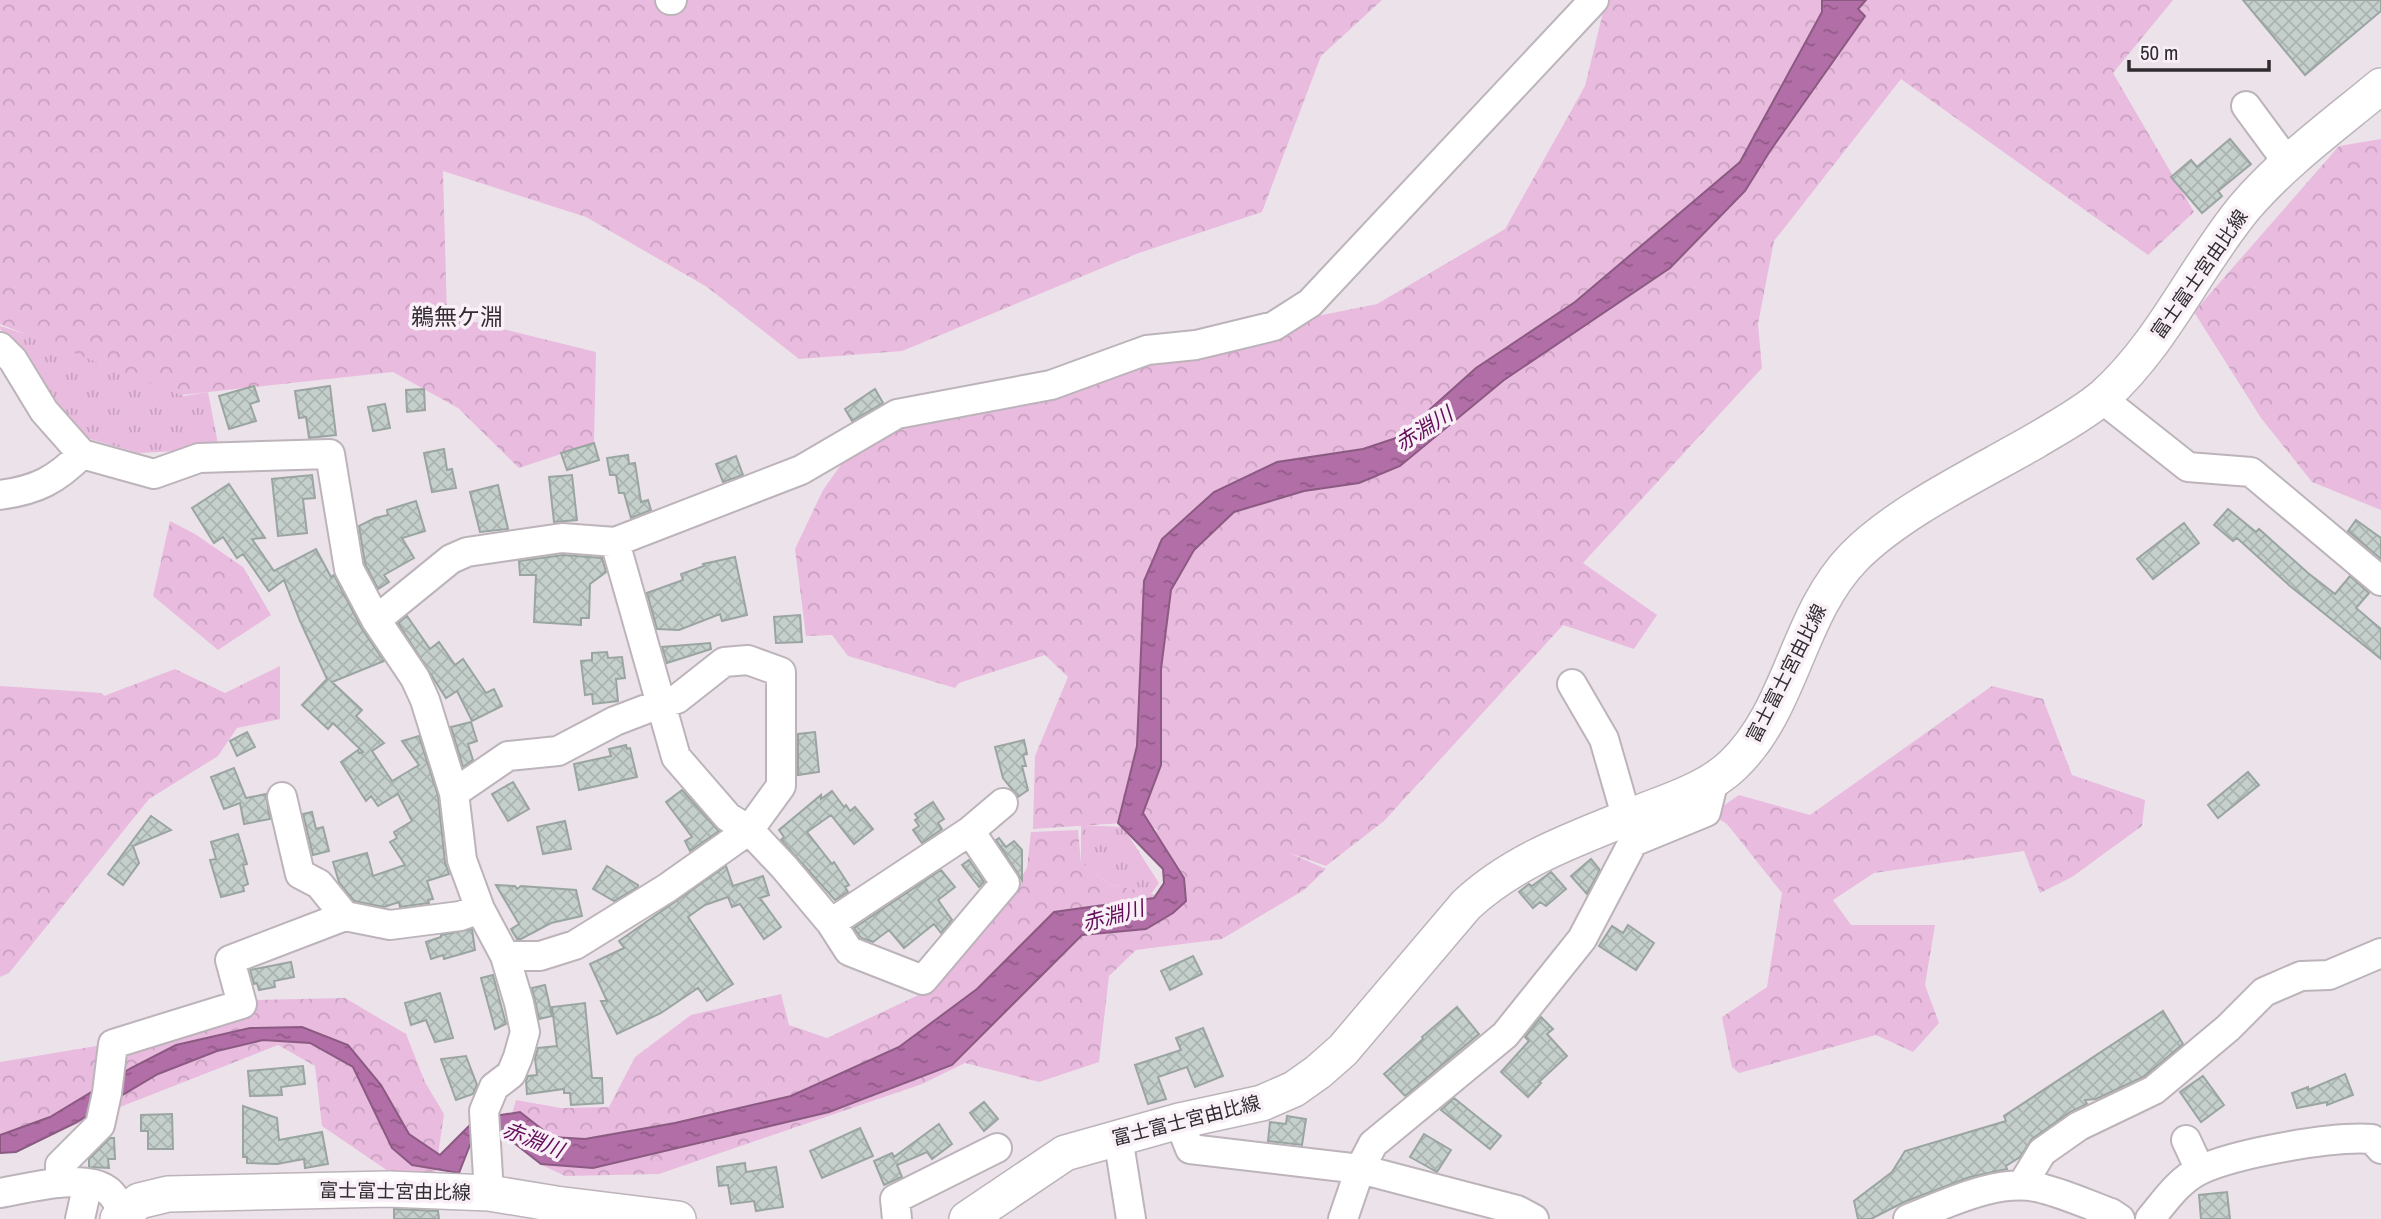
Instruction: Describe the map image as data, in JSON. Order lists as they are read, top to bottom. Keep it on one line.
{"streets":{"main road":["富士富士宮由比線"]},"districts":["鵜無ケ淵"],"water":["赤淵川"],"scale_bar":"50 m"}
